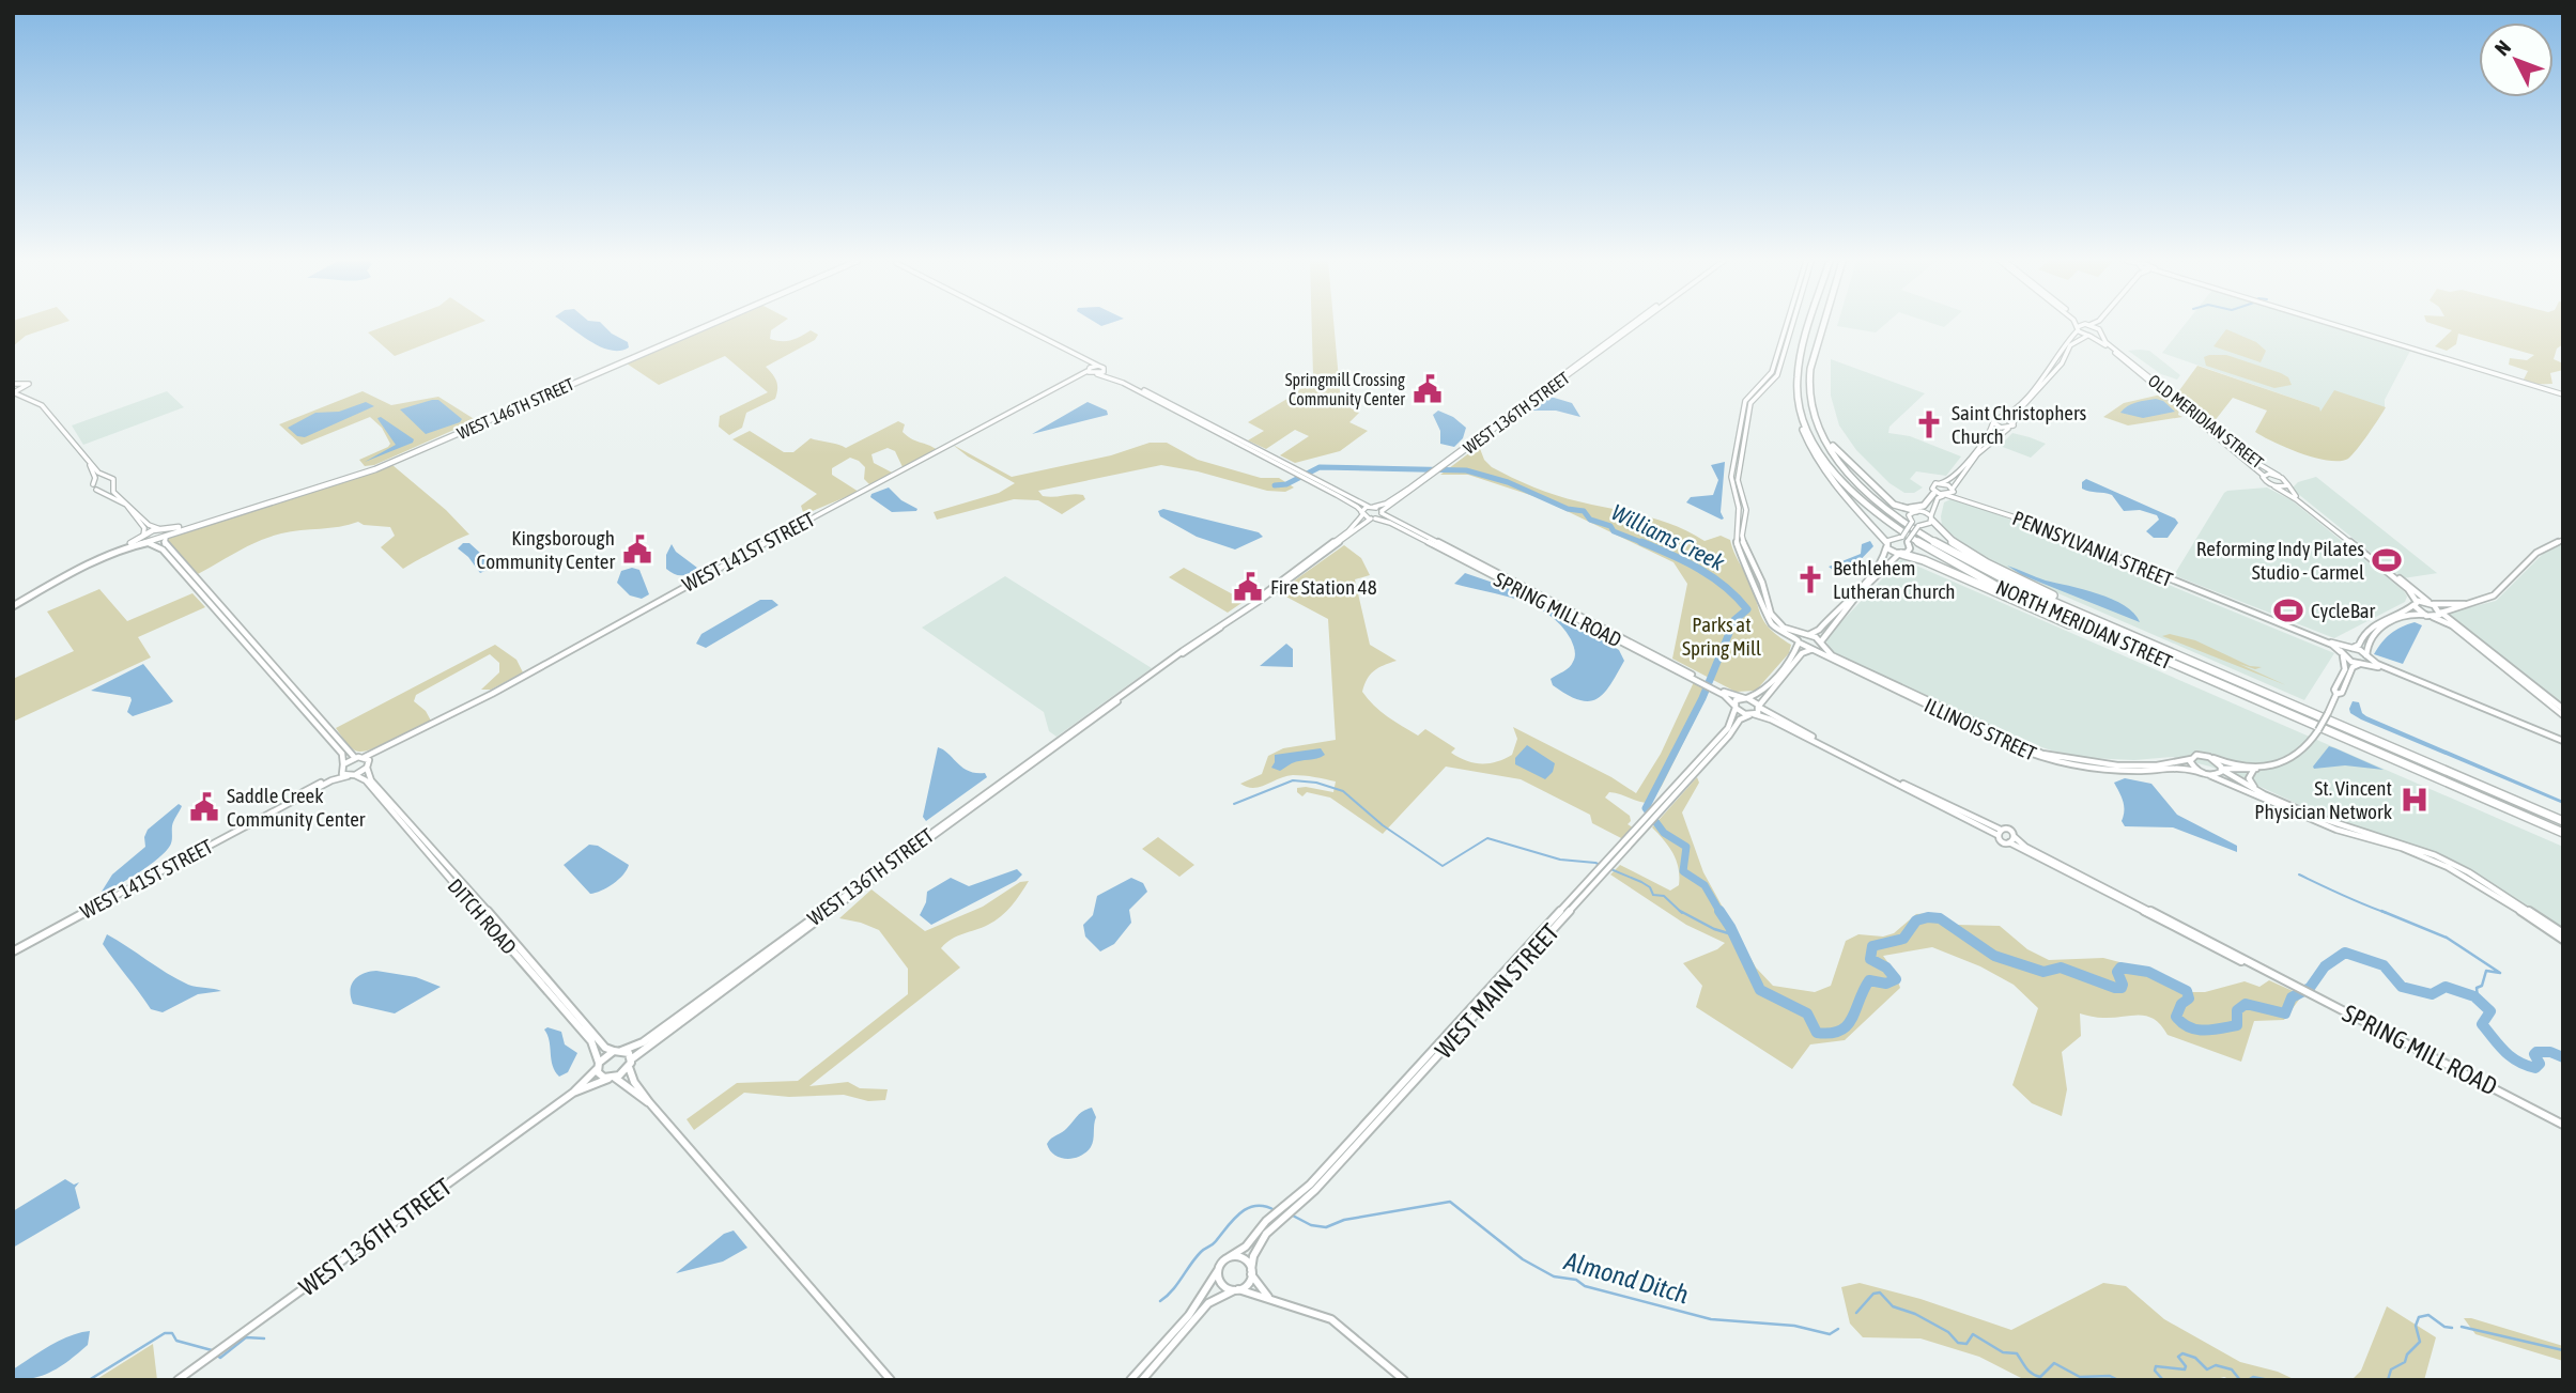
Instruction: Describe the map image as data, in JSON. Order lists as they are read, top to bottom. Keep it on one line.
{"streets":{"highway":["NORTH MERIDIAN STREET"],"main road":["WEST 146TH STREET"],"street":["WEST 136TH STREET","OLD MERIDIAN STREET","PENNSYLVANIA STREET","WEST 141ST STREET","SPRING MILL ROAD","ILLINOIS STREET","DITCH ROAD","WEST MAIN STREET"]},"crossings":[["WEST 136TH STREET","SPRING MILL ROAD"],["WEST 136TH STREET","DITCH ROAD"],["WEST 141ST STREET","DITCH ROAD"],["SPRING MILL ROAD","WEST MAIN STREET"]],"water":["Williams Creek","Almond Ditch"],"parks":["Parks at Spring Mill"],"places":{"public building":["Springmill Crossing Community Center","Kingsborough Community Center","Fire Station 48","Saddle Creek Community Center"],"church":["Saint Christophers Church","Bethlehem Lutheran Church"],"sports":["Reforming Indy Pilates Studio - Carmel","CycleBar"],"hospital":["St. Vincent Physician Network"]},"north":"top left"}
